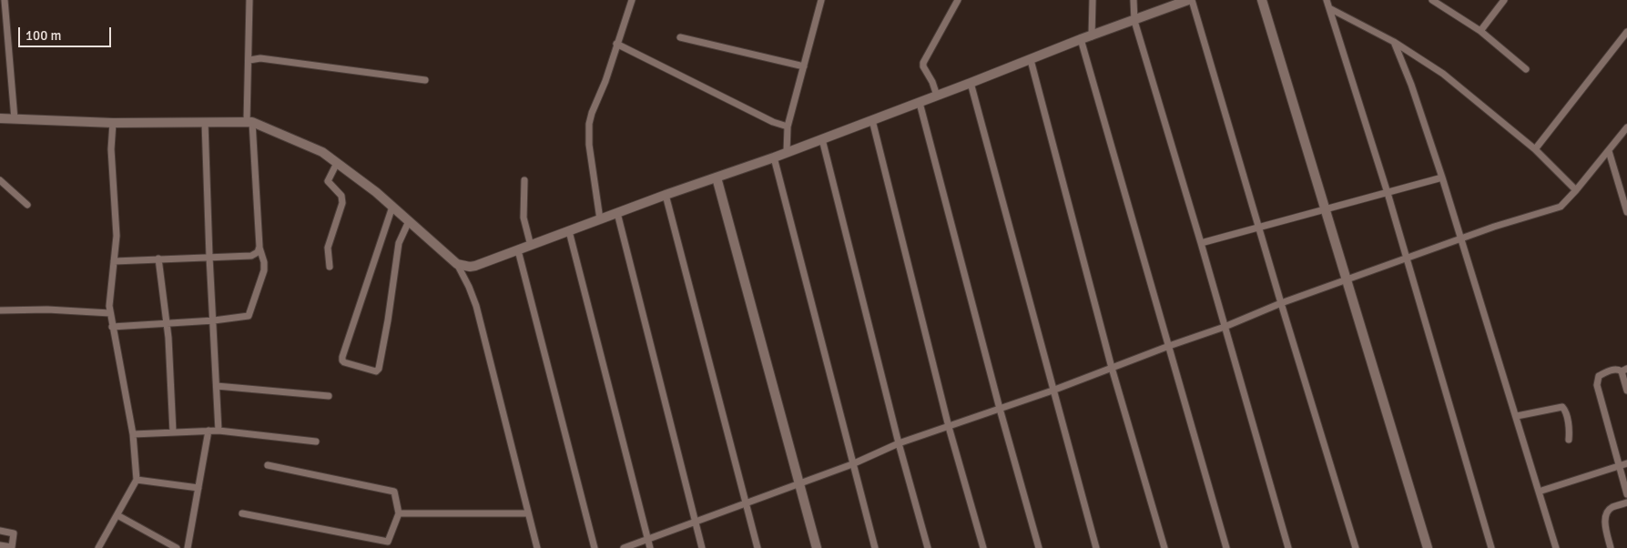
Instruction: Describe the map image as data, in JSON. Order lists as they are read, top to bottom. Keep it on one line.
{"scale_bar":"100 m"}
